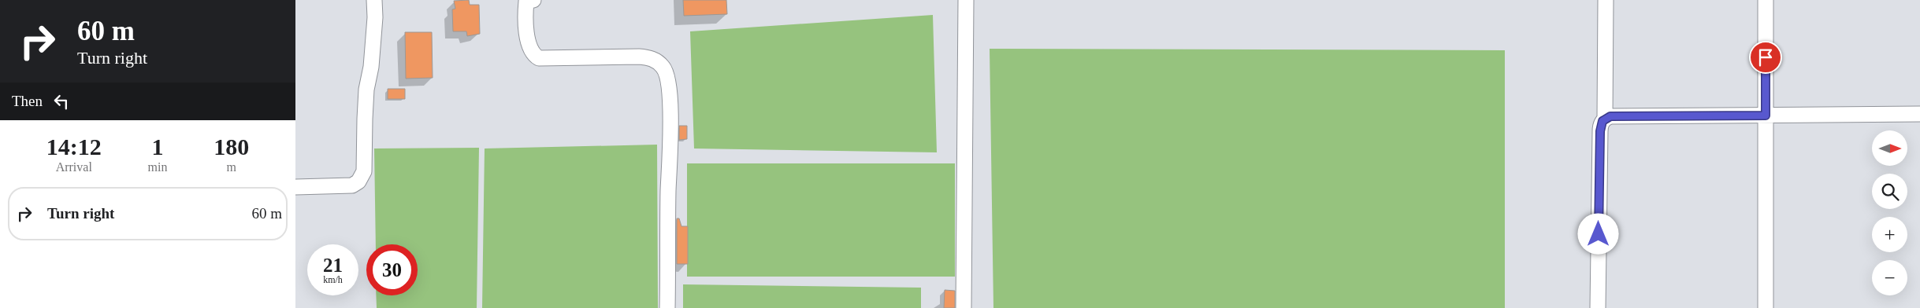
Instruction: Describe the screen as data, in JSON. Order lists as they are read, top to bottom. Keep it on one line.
{"north":"right","page":{"turn":["60 m","Turn right"],"then":"Then","eta":["14:12","Arrival","1","min","180","m"],"map_buttons":["+","−"],"list":[{"name":"Turn right","value":"60 m"}],"speed":"21 km/h","limit":"30"}}
